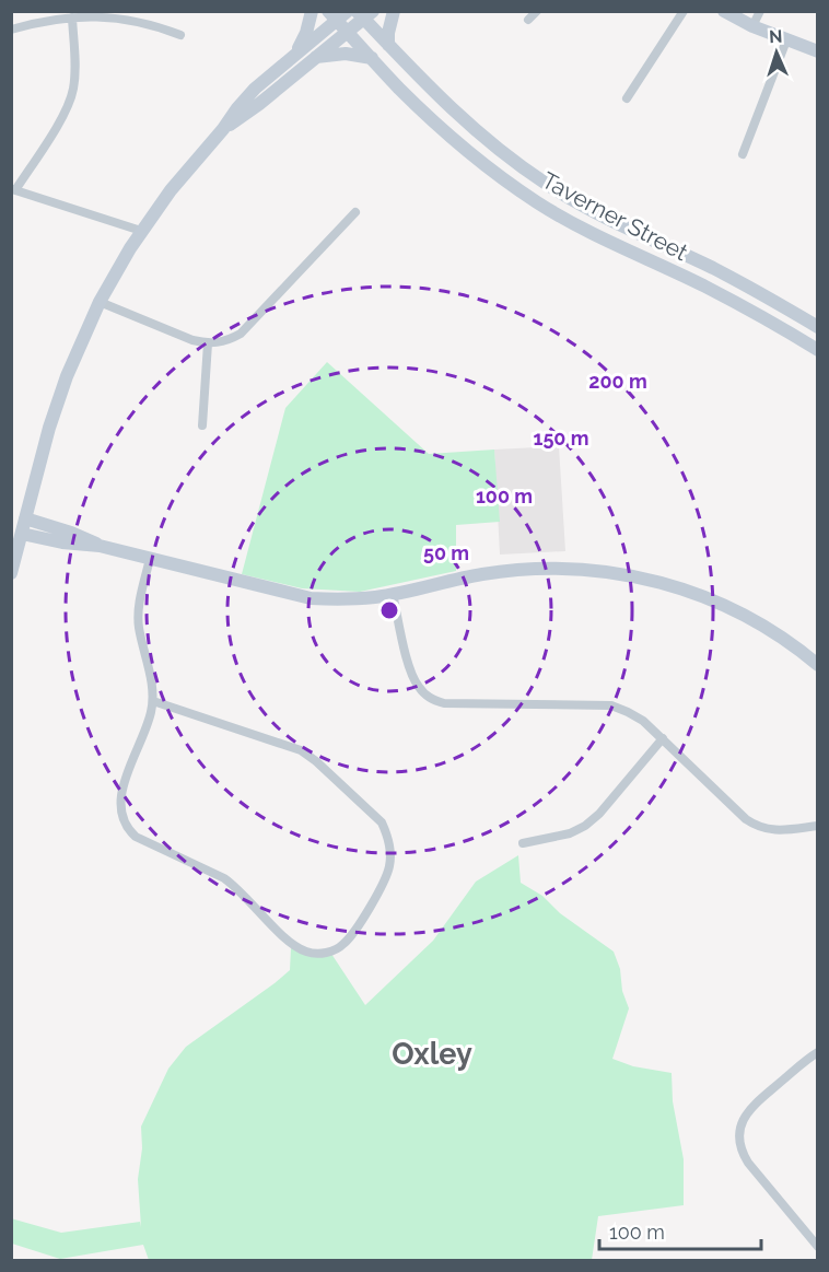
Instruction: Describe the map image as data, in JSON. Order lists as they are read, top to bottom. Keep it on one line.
{"streets":{"street":["Taverner Street"]},"districts":["Oxley"],"scale_bar":"100 m","north":"top","rings":["200 m","150 m","100 m","50 m"]}
